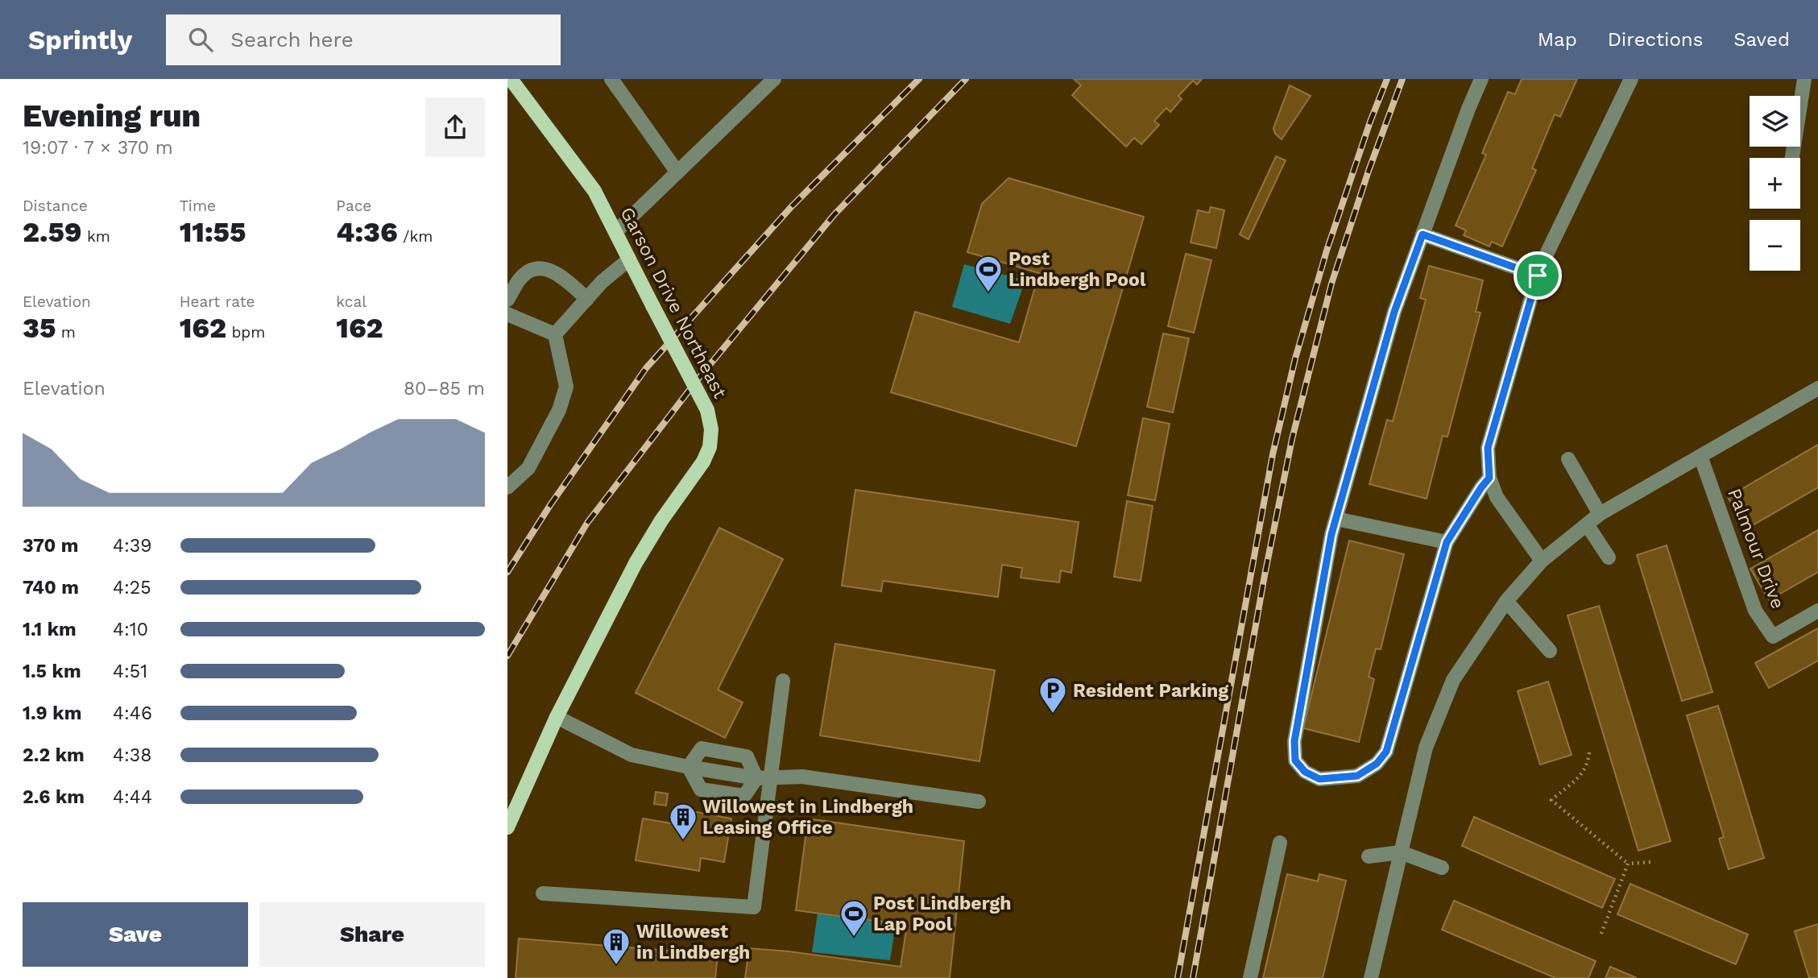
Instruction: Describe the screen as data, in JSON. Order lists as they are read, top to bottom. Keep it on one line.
{"streets":{"main road":["Garson Drive Northeast"],"street":["Palmour Drive"]},"places":{"sports":["Post Lindbergh Pool","Post Lindbergh Lap Pool"],"parking":["Resident Parking"],"building":["Willowest in Lindbergh Leasing Office","Willowest in Lindbergh"]},"page":{"header":"Sprintly","search":"Search here","nav":["Map","Directions","Saved"],"heading":["Evening run","19:07 · 7 × 370 m"],"map_buttons":["+","−"],"stats":[["Distance","2.59 km"],["Time","11:55"],["Pace","4:36 /km"],["Elevation","35 m"],["Heart rate","162 bpm"],["kcal","162"]],"chart":["Elevation","80–85 m"],"list":[{"name":"370 m","note":"4:39"},{"name":"740 m","note":"4:25"},{"name":"1.1 km","note":"4:10"},{"name":"1.5 km","note":"4:51"},{"name":"1.9 km","note":"4:46"},{"name":"2.2 km","note":"4:38"},{"name":"2.6 km","note":"4:44"}],"buttons":["Save","Share"]}}
